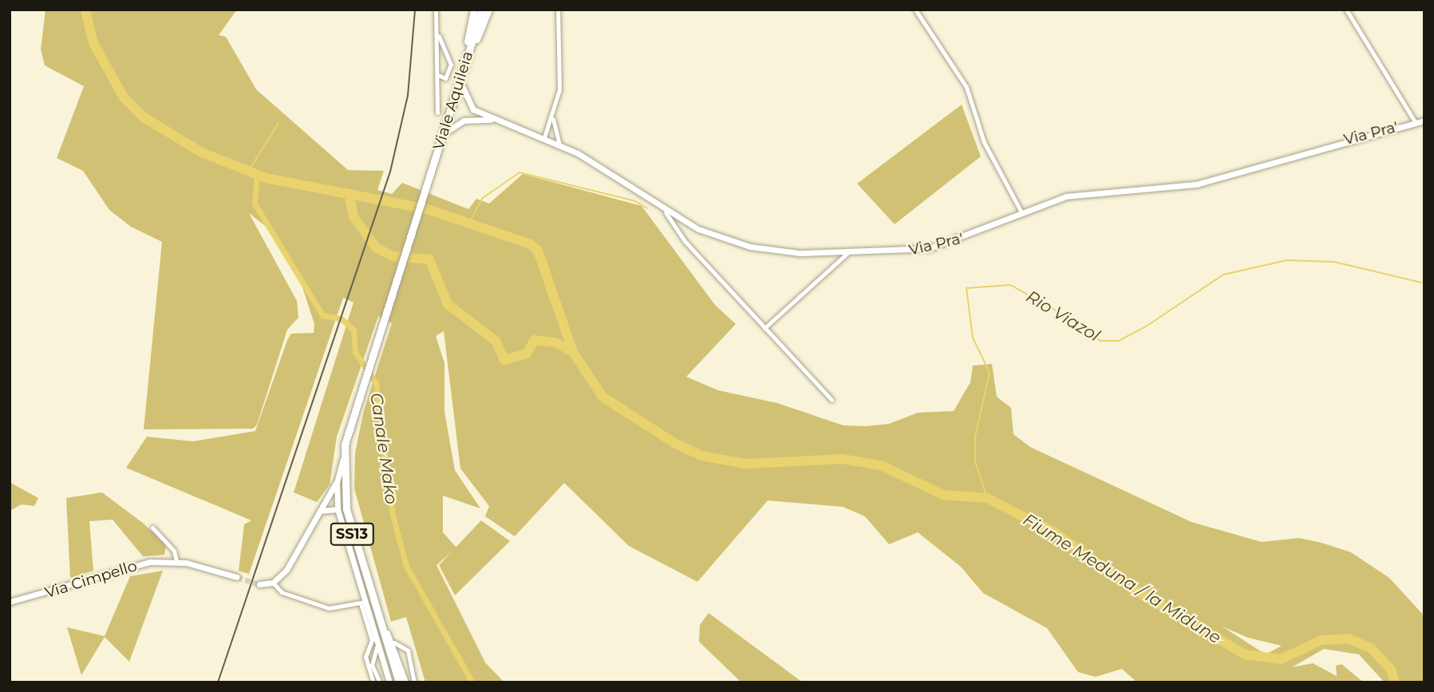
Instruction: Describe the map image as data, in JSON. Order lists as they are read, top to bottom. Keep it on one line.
{"streets":{"main road":["Viale Aquileia","SS13"],"street":["Via Pra'","Via Cimpello"]},"crossings":[["Viale Aquileia","Via Pra'"],["Viale Aquileia","SS13"]],"water":["Rio Viazol","Canale Mako","Fiume Meduna / la Midune"]}
